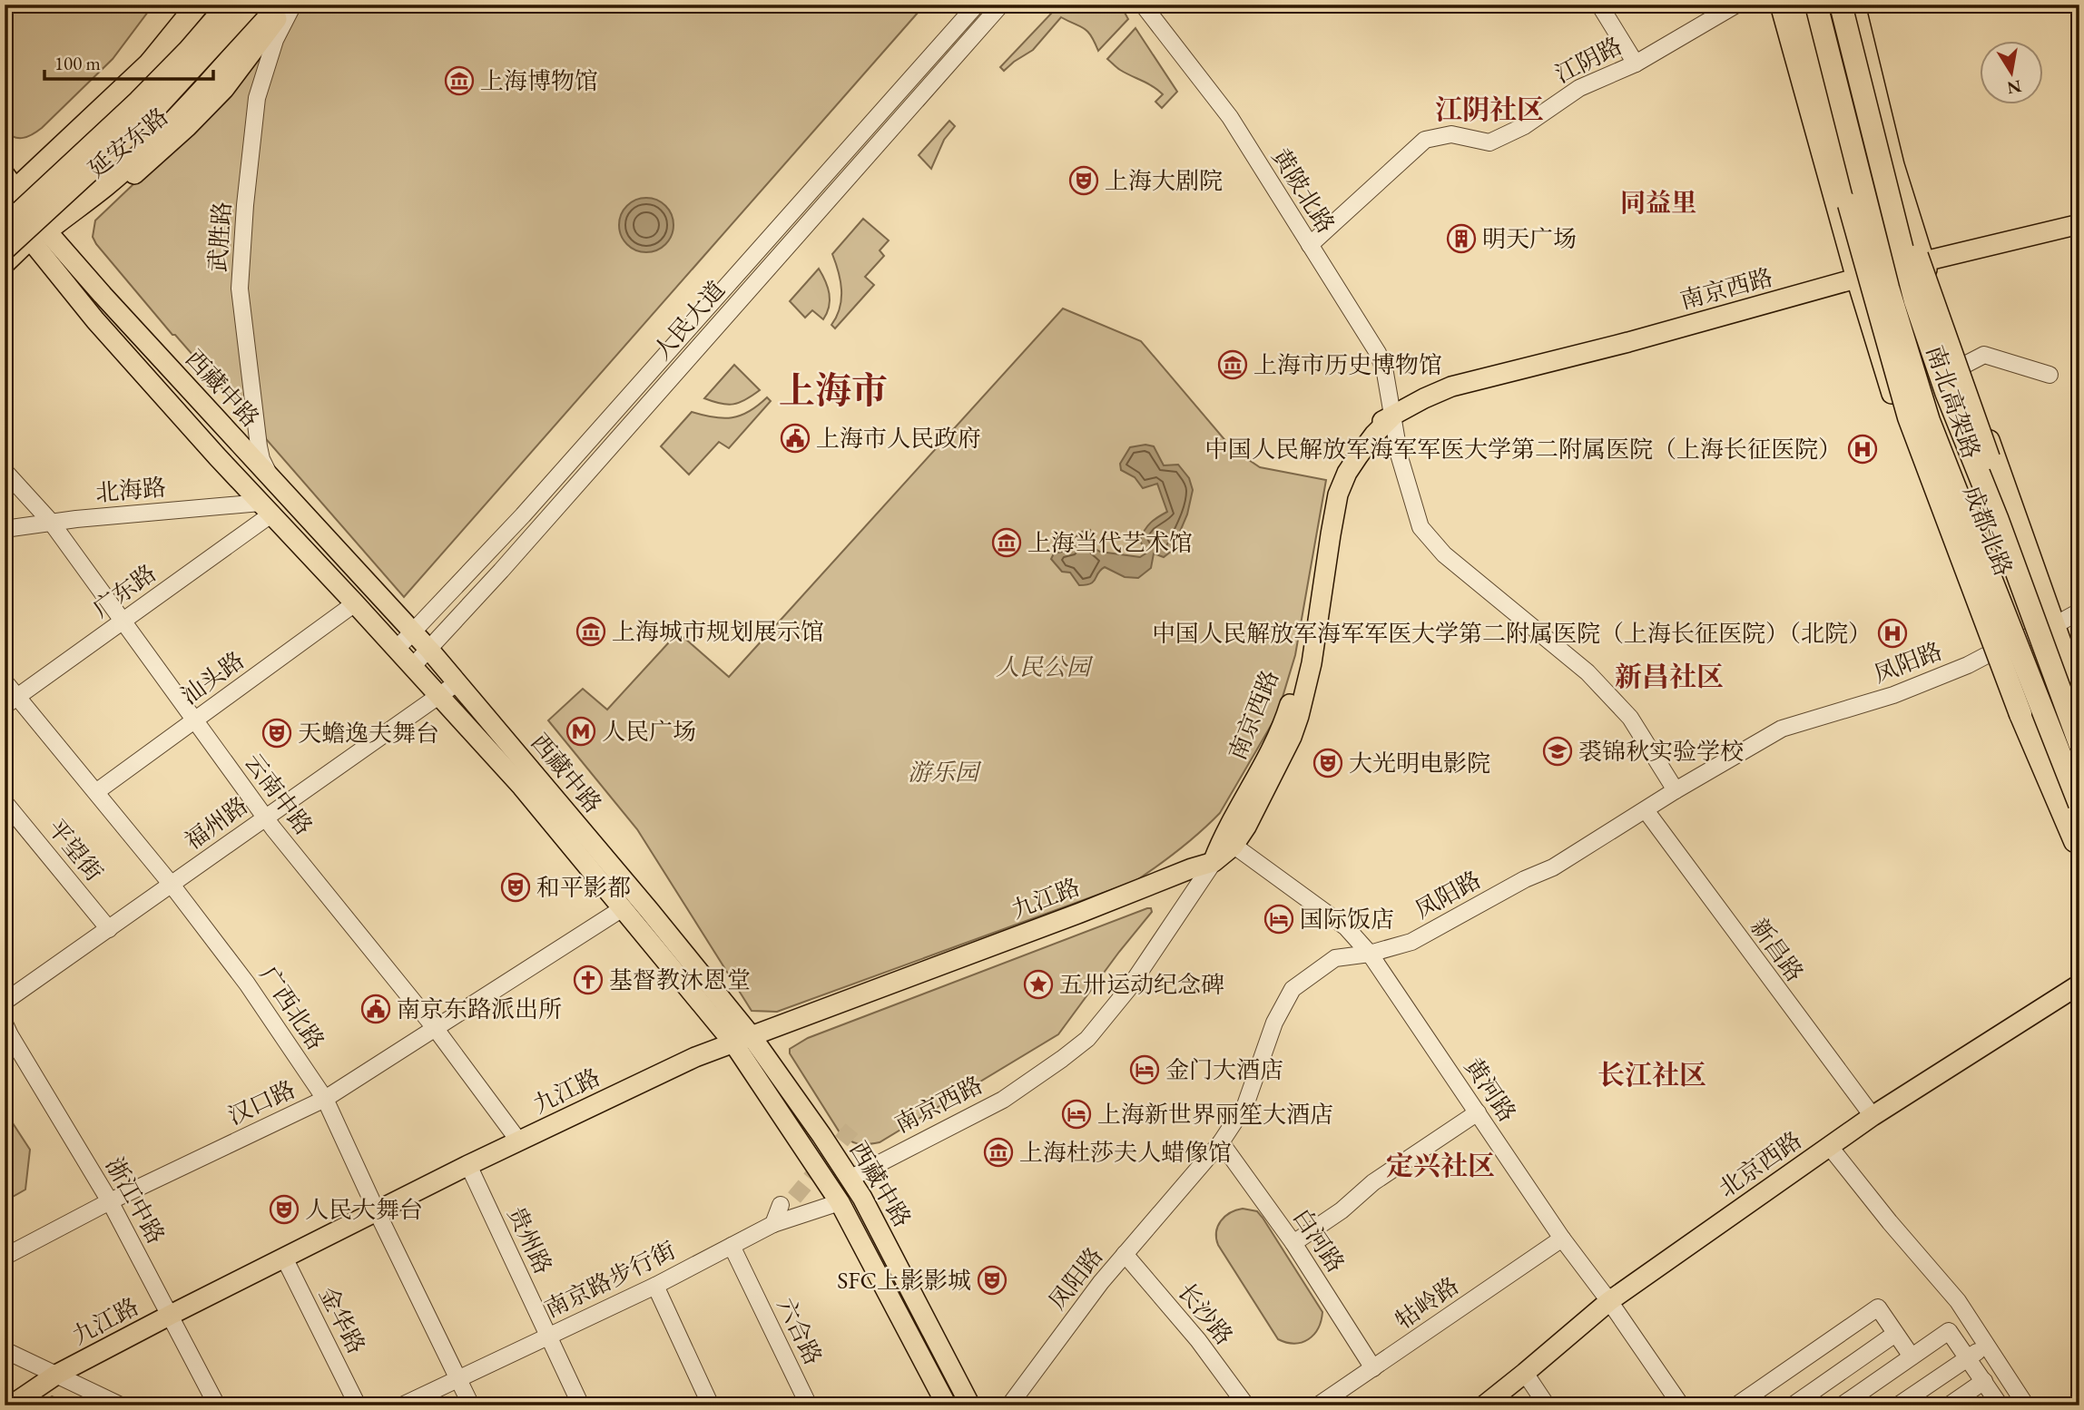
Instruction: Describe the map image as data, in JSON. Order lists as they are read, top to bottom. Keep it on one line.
{"streets":{"highway":["南北高架路"],"main road":["延安东路","南京西路","西藏中路","成都北路","九江路","北京西路"],"street":["江阴路","黄陂北路","武胜路","人民大道","北海路","广东路","凤阳路","汕头路","云南中路","福州路","平望街","新昌路","广西北路","黄河路","汉口路","浙江中路","贵州路","白河路","南京路步行街","牯岭路","长沙路","金华路","六合路"]},"crossings":[["江阴路","黄陂北路"],["延安东路","西藏中路"],["黄陂北路","南京西路"],["黄陂北路","凤阳路"],["武胜路","西藏中路"],["南京西路","西藏中路"],["南京西路","南北高架路"],["南京西路","成都北路"],["南京西路","九江路"],["南京西路","黄河路"],["人民大道","西藏中路"],["西藏中路","北海路"],["西藏中路","广东路"],["西藏中路","汕头路"],["西藏中路","福州路"],["西藏中路","九江路"],["西藏中路","汉口路"],["西藏中路","南京路步行街"],["南北高架路","成都北路"],["北海路","广东路"],["北海路","云南中路"],["成都北路","凤阳路"],["广东路","云南中路"],["广东路","广西北路"],["凤阳路","新昌路"],["凤阳路","黄河路"],["凤阳路","白河路"],["凤阳路","长沙路"],["汕头路","云南中路"],["汕头路","广西北路"],["云南中路","福州路"],["云南中路","九江路"],["云南中路","汉口路"],["福州路","平望街"],["福州路","广西北路"],["九江路","广西北路"],["九江路","黄河路"],["九江路","浙江中路"],["九江路","贵州路"],["九江路","金华路"],["新昌路","北京西路"],["广西北路","汉口路"],["广西北路","南京路步行街"],["黄河路","北京西路"],["黄河路","牯岭路"],["汉口路","浙江中路"],["贵州路","南京路步行街"],["白河路","牯岭路"],["南京路步行街","六合路"]],"districts":["江阴社区","同益里","上海市","新昌社区","长江社区","定兴社区"],"parks":["人民公园","游乐园"],"places":{"museum":["上海博物馆","上海市历史博物馆","上海当代艺术馆","上海城市规划展示馆","上海杜莎夫人蜡像馆"],"theatre":["上海大剧院","天蟾逸夫舞台","大光明电影院","和平影都","人民大舞台","SFC上影影城"],"building":["明天广场"],"public building":["上海市人民政府","南京东路派出所"],"hospital":["中国人民解放军海军军医大学第二附属医院（上海长征医院）","中国人民解放军海军军医大学第二附属医院（上海长征医院）（北院）"],"metro station":["人民广场"],"school or university":["裘锦秋实验学校"],"hotel":["国际饭店","金门大酒店","上海新世界丽笙大酒店"],"church":["基督教沐恩堂"],"place":["五卅运动纪念碑"]},"scale_bar":"100 m","north":"bottom"}
